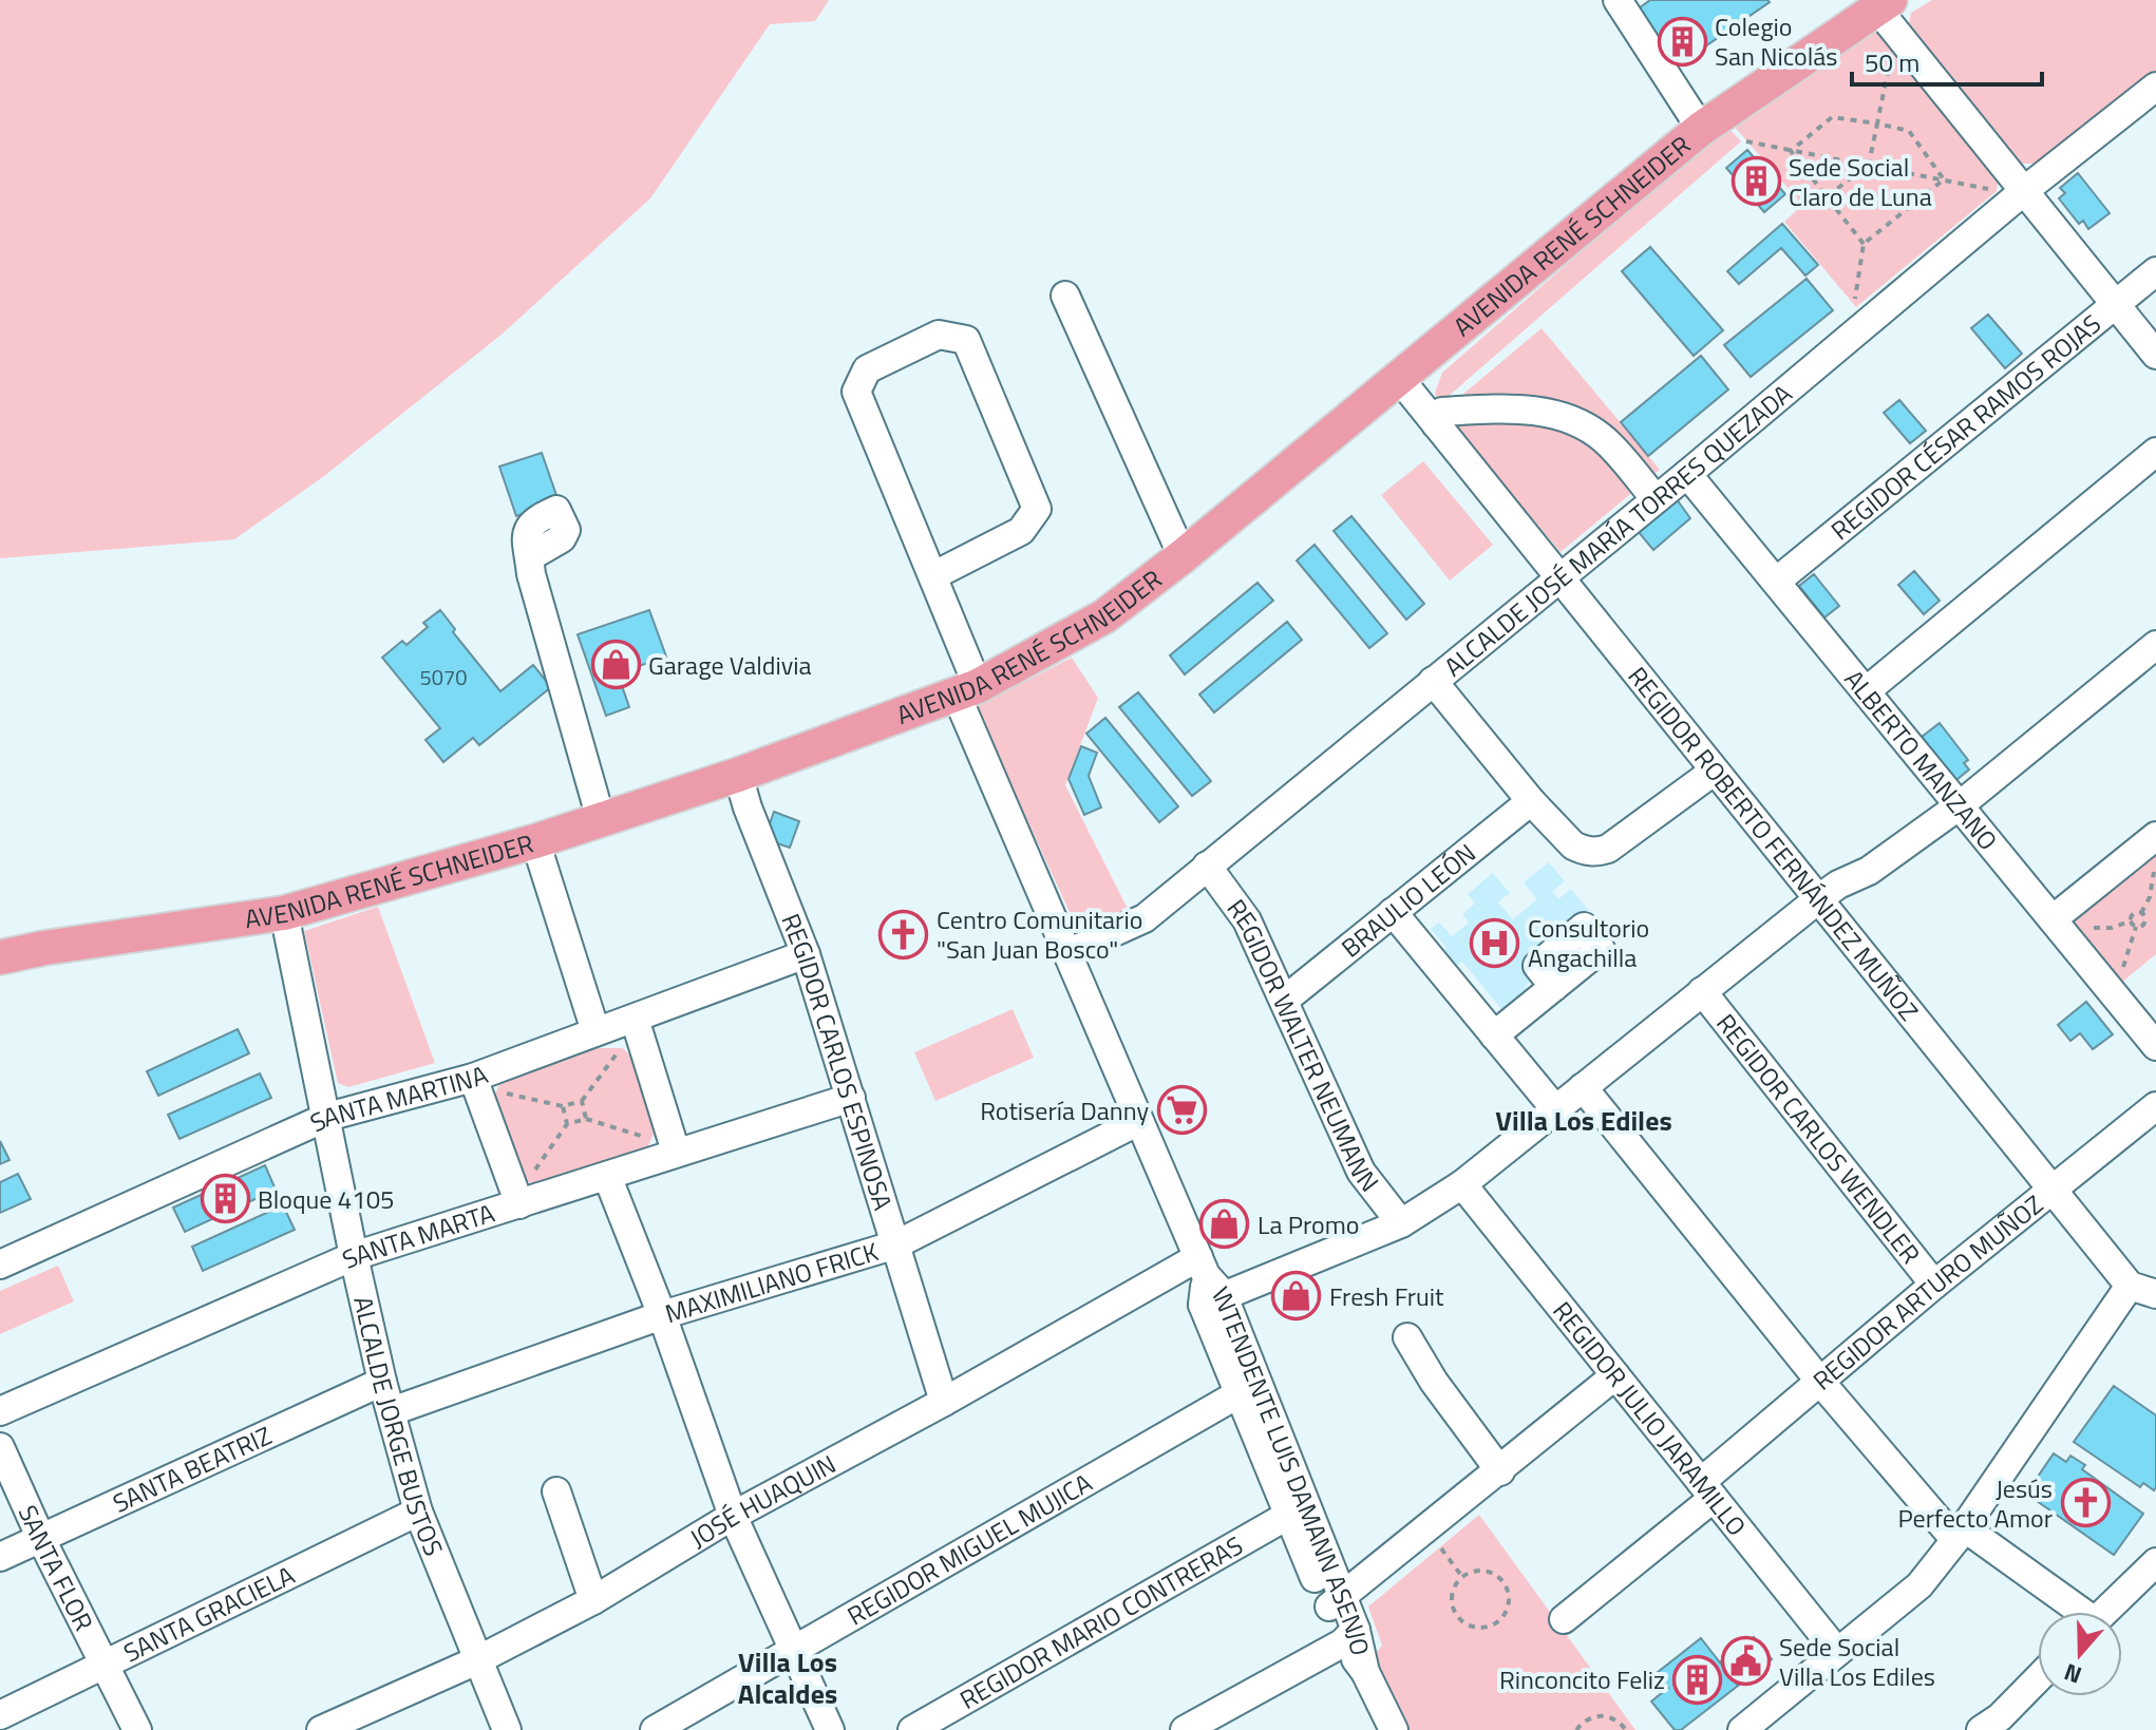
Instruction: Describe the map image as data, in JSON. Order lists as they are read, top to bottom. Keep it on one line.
{"streets":{"main road":["AVENIDA RENÉ SCHNEIDER"],"street":["REGIDOR CÉSAR RAMOS ROJAS","ALCALDE JOSÉ MARÍA TORRES QUEZADA","ALBERTO MANZANO","REGIDOR ROBERTO FERNÁNDEZ MUÑOZ","BRAULIO LEÓN","REGIDOR WALTER NEUMANN","REGIDOR CARLOS ESPINOSA","SANTA MARTINA","REGIDOR CARLOS WENDLER","SANTA MARTA","MAXIMILIANO FRICK","REGIDOR ARTURO MUÑOZ","REGIDOR JULIO JARAMILLO","ALCALDE JORGE BUSTOS","SANTA BEATRIZ","INTENDENTE LUIS DAMANN ASENJO","JOSÉ HUAQUIN","REGIDOR MIGUEL MUJICA","SANTA FLOR","SANTA GRACIELA","REGIDOR MARIO CONTRERAS"]},"crossings":[["AVENIDA RENÉ SCHNEIDER","REGIDOR ROBERTO FERNÁNDEZ MUÑOZ"],["AVENIDA RENÉ SCHNEIDER","REGIDOR CARLOS ESPINOSA"],["AVENIDA RENÉ SCHNEIDER","ALCALDE JORGE BUSTOS"],["AVENIDA RENÉ SCHNEIDER","INTENDENTE LUIS DAMANN ASENJO"],["REGIDOR CÉSAR RAMOS ROJAS","ALBERTO MANZANO"],["ALCALDE JOSÉ MARÍA TORRES QUEZADA","ALBERTO MANZANO"],["ALCALDE JOSÉ MARÍA TORRES QUEZADA","REGIDOR ROBERTO FERNÁNDEZ MUÑOZ"],["ALCALDE JOSÉ MARÍA TORRES QUEZADA","REGIDOR WALTER NEUMANN"],["ALCALDE JOSÉ MARÍA TORRES QUEZADA","INTENDENTE LUIS DAMANN ASENJO"],["ALBERTO MANZANO","JOSÉ HUAQUIN"],["REGIDOR ROBERTO FERNÁNDEZ MUÑOZ","REGIDOR ARTURO MUÑOZ"],["REGIDOR ROBERTO FERNÁNDEZ MUÑOZ","JOSÉ HUAQUIN"],["BRAULIO LEÓN","REGIDOR WALTER NEUMANN"],["REGIDOR WALTER NEUMANN","JOSÉ HUAQUIN"],["REGIDOR CARLOS ESPINOSA","SANTA MARTINA"],["REGIDOR CARLOS ESPINOSA","SANTA MARTA"],["REGIDOR CARLOS ESPINOSA","MAXIMILIANO FRICK"],["REGIDOR CARLOS ESPINOSA","JOSÉ HUAQUIN"],["SANTA MARTINA","ALCALDE JORGE BUSTOS"],["REGIDOR CARLOS WENDLER","REGIDOR ARTURO MUÑOZ"],["REGIDOR CARLOS WENDLER","JOSÉ HUAQUIN"],["SANTA MARTA","ALCALDE JORGE BUSTOS"],["MAXIMILIANO FRICK","ALCALDE JORGE BUSTOS"],["MAXIMILIANO FRICK","INTENDENTE LUIS DAMANN ASENJO"],["REGIDOR ARTURO MUÑOZ","REGIDOR JULIO JARAMILLO"],["REGIDOR JULIO JARAMILLO","JOSÉ HUAQUIN"],["ALCALDE JORGE BUSTOS","SANTA BEATRIZ"],["ALCALDE JORGE BUSTOS","JOSÉ HUAQUIN"],["ALCALDE JORGE BUSTOS","SANTA GRACIELA"],["SANTA BEATRIZ","SANTA FLOR"],["INTENDENTE LUIS DAMANN ASENJO","JOSÉ HUAQUIN"],["INTENDENTE LUIS DAMANN ASENJO","REGIDOR MIGUEL MUJICA"],["INTENDENTE LUIS DAMANN ASENJO","REGIDOR MARIO CONTRERAS"],["SANTA FLOR","SANTA GRACIELA"]],"districts":["Villa Los Ediles","Villa Los Alcaldes"],"places":{"building":["Colegio San Nicolás","Sede Social Claro de Luna","Bloque 4105","Rinconcito Feliz"],"shop":["Garage Valdivia","La Promo","Fresh Fruit"],"church":["Centro Comunitario \"San Juan Bosco\"","Jesús Perfecto Amor"],"hospital":["Consultorio Angachilla"],"supermarket":["Rotisería Danny"],"public building":["Sede Social Villa Los Ediles"]},"house_numbers":["5070"],"scale_bar":"50 m","north":"bottom"}
